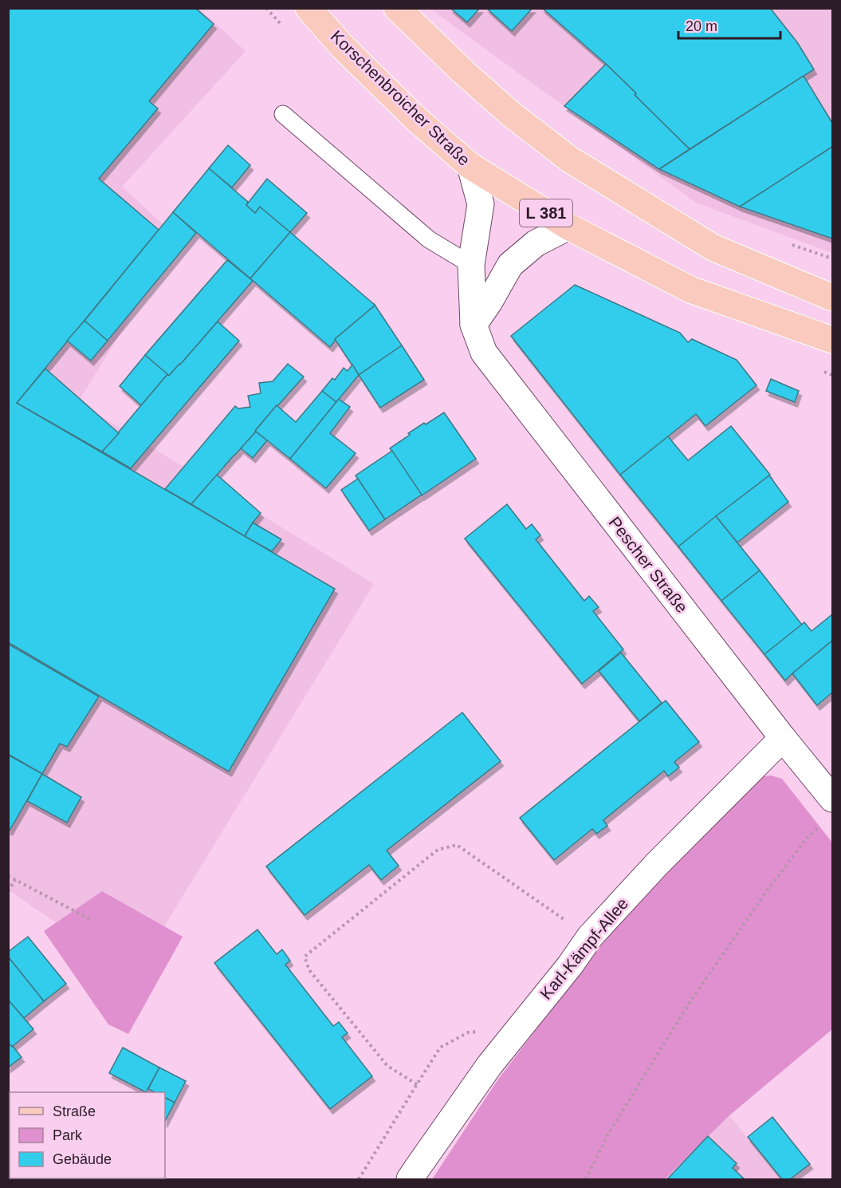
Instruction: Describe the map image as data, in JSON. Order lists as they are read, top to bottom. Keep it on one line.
{"streets":{"main road":["Korschenbroicher Straße","L 381"],"street":["Pescher Straße","Karl-Kämpf-Allee"]},"crossings":[["Korschenbroicher Straße","Pescher Straße"],["Pescher Straße","Karl-Kämpf-Allee"]],"legend":["Straße","Park","Gebäude"],"scale_bar":"20 m"}
